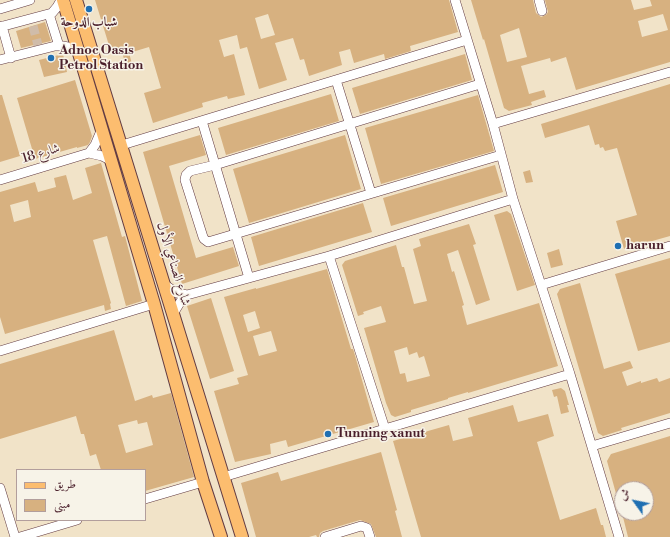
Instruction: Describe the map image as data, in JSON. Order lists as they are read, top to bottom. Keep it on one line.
{"streets":{"main road":["شارع الصناعي الأول"],"street":["شارع 18"]},"places":["شباب الدوحة","Adnoc Oasis Petrol Station","harun","Tunning xanut"],"legend":["طريق","مبنى"],"north":"top left"}
